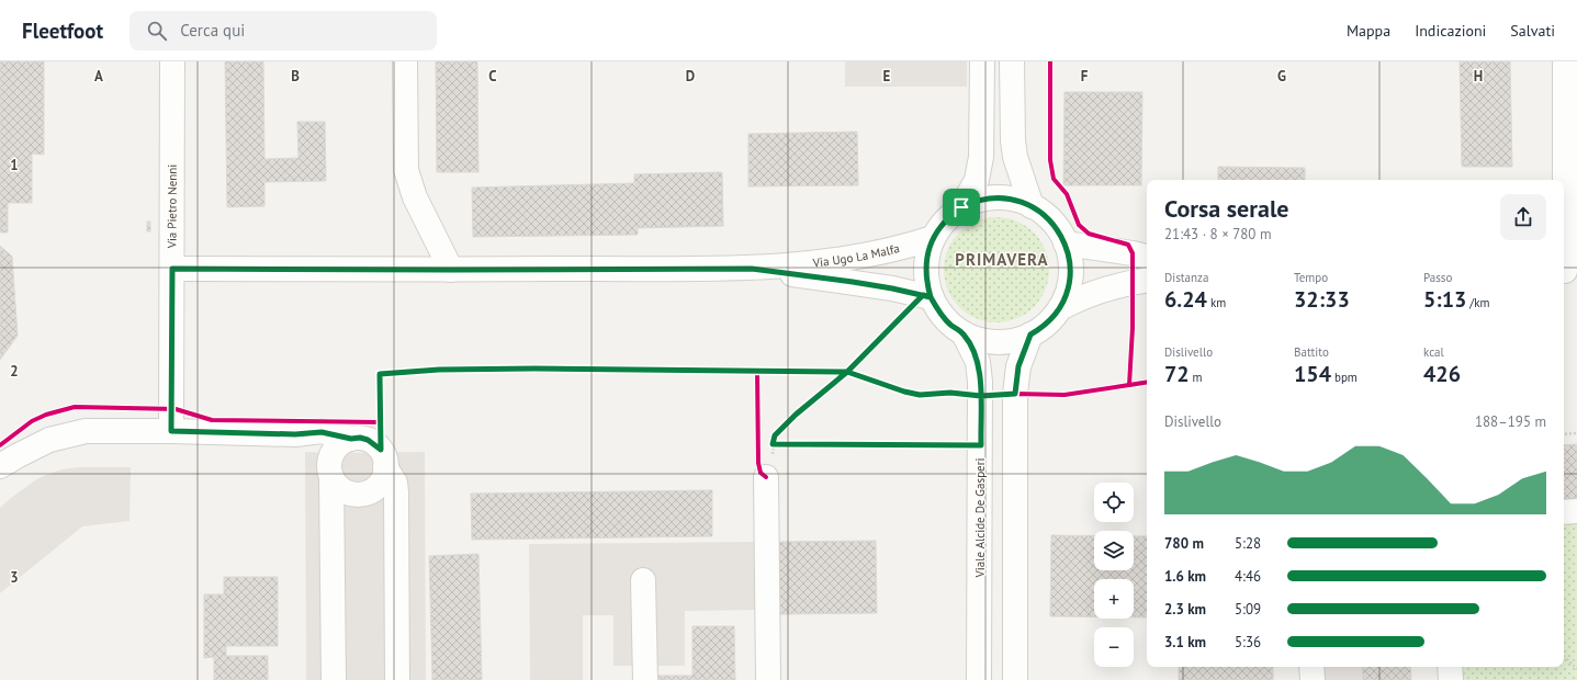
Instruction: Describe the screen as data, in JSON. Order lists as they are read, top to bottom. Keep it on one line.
{"streets":{"street":["Via Pietro Nenni","Via Ugo La Malfa","Viale Alcide De Gasperi"]},"crossings":[["Via Pietro Nenni","Via Ugo La Malfa"],["Via Ugo La Malfa","Viale Alcide De Gasperi"]],"districts":["PRIMAVERA"],"page":{"header":"Fleetfoot","search":"Cerca qui","nav":["Mappa","Indicazioni","Salvati"],"heading":["Corsa serale","21:43 · 8 × 780 m"],"stats":[["Distanza","6.24 km"],["Tempo","32:33"],["Passo","5:13 /km"],["Dislivello","72 m"],["Battito","154 bpm"],["kcal","426"]],"chart":["Dislivello","188–195 m"],"map_buttons":["+","−"],"list":[{"name":"780 m","note":"5:28"},{"name":"1.6 km","note":"4:46"},{"name":"2.3 km","note":"5:09"},{"name":"3.1 km","note":"5:36"}]},"grid":{"columns":["A","B","C","D","E","F","G","H"],"rows":["1","2","3"]}}
